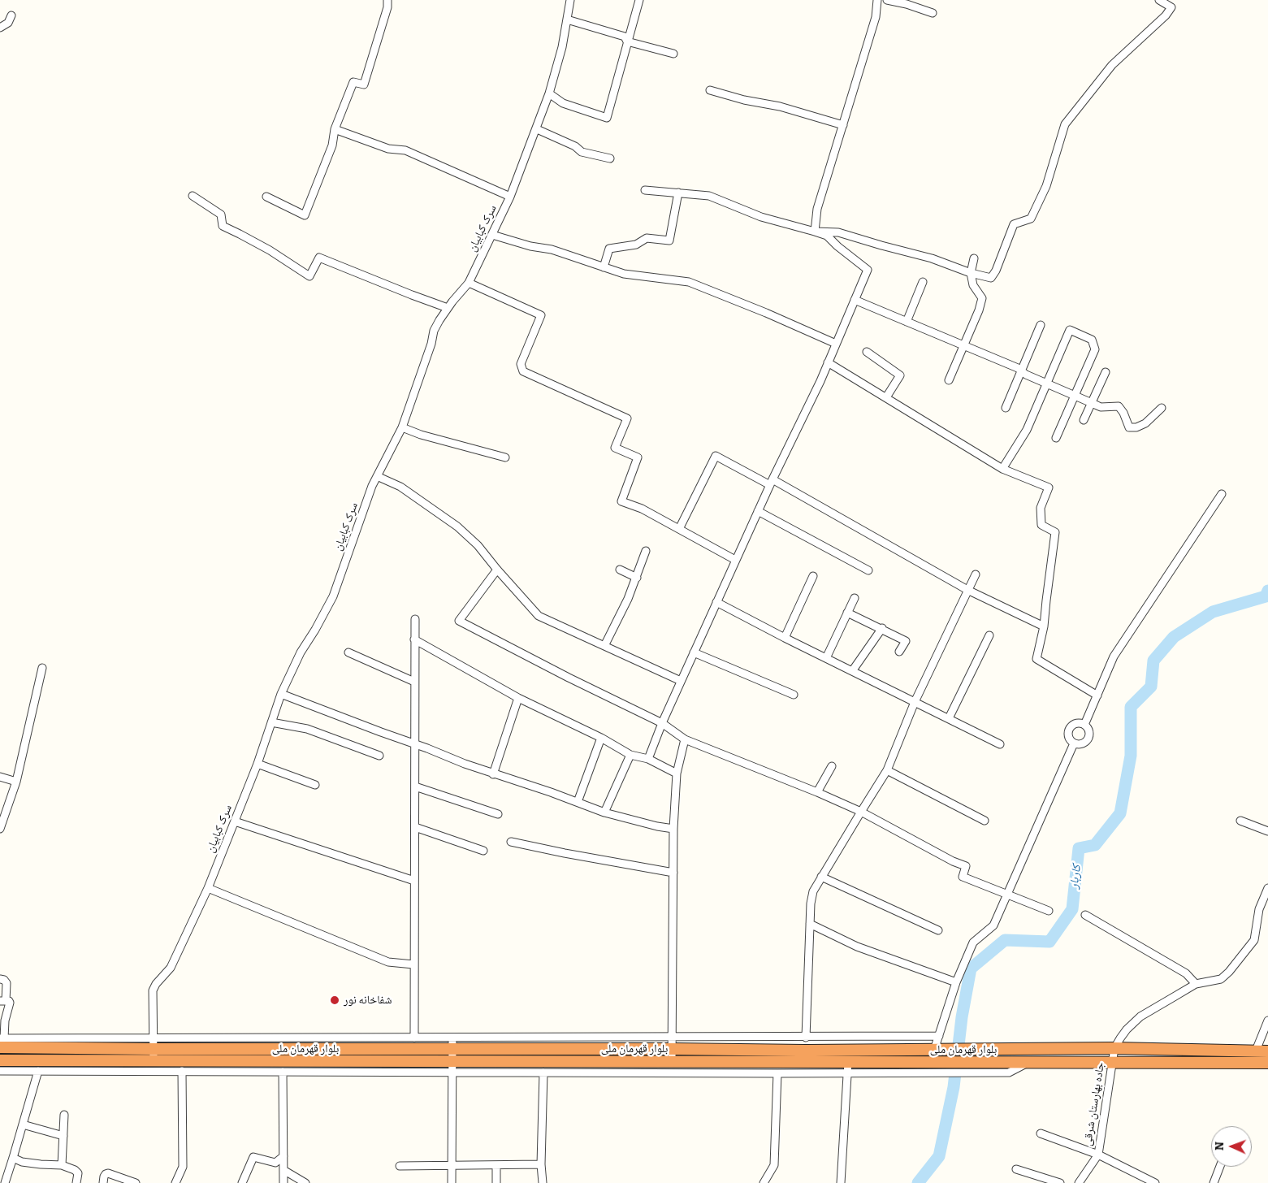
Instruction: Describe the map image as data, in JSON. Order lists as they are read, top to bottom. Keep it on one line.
{"streets":{"highway":["بلوار قهرمان ملی"],"street":["سرک کبابیان","جاده بهارستان شرقی"]},"crossings":[["سرک کبابیان","بلوار قهرمان ملی"],["بلوار قهرمان ملی","جاده بهارستان شرقی"]],"water":["کاربار"],"places":["شفاخانه نور"],"north":"left"}
